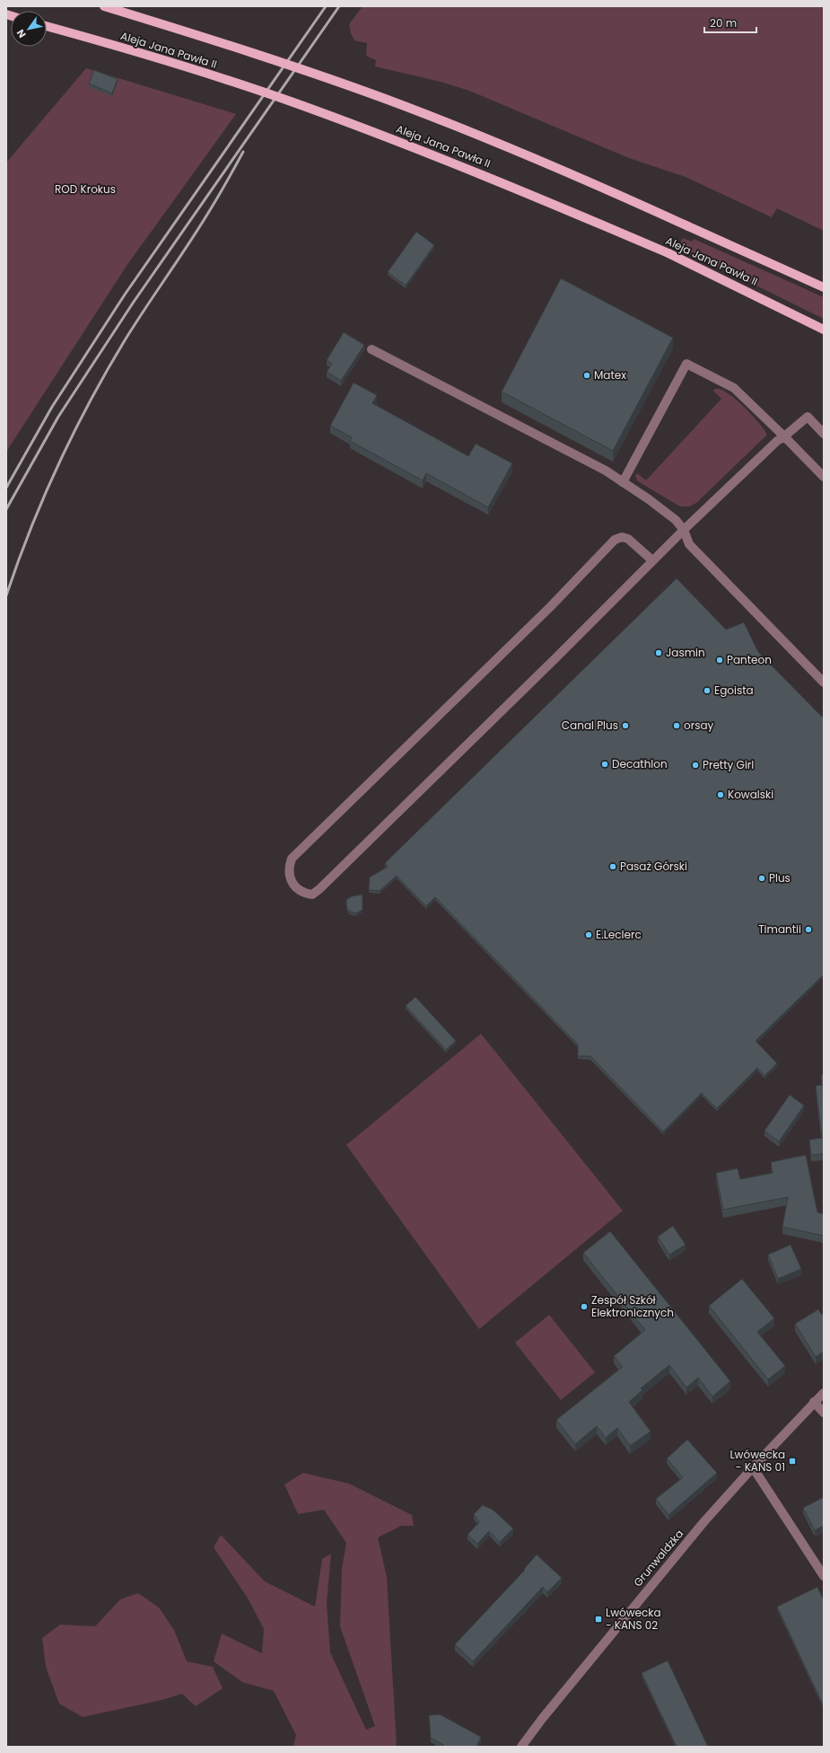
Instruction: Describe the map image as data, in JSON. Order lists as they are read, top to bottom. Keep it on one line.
{"streets":{"main road":["Aleja Jana Pawła II"],"street":["Grunwaldzka"]},"parks":["ROD Krokus"],"places":{"other":["Matex","Jasmin","Panteon","Egoista","Canal Plus","orsay","Decathlon","Pretty Girl","Kowalski","Pasaż Górski","Plus","Timantii","E.Leclerc","Zespół Szkół Elektronicznych"],"transit":["Lwówecka - KANS 01","Lwówecka - KANS 02"]},"scale_bar":"20 m","north":"bottom left"}
